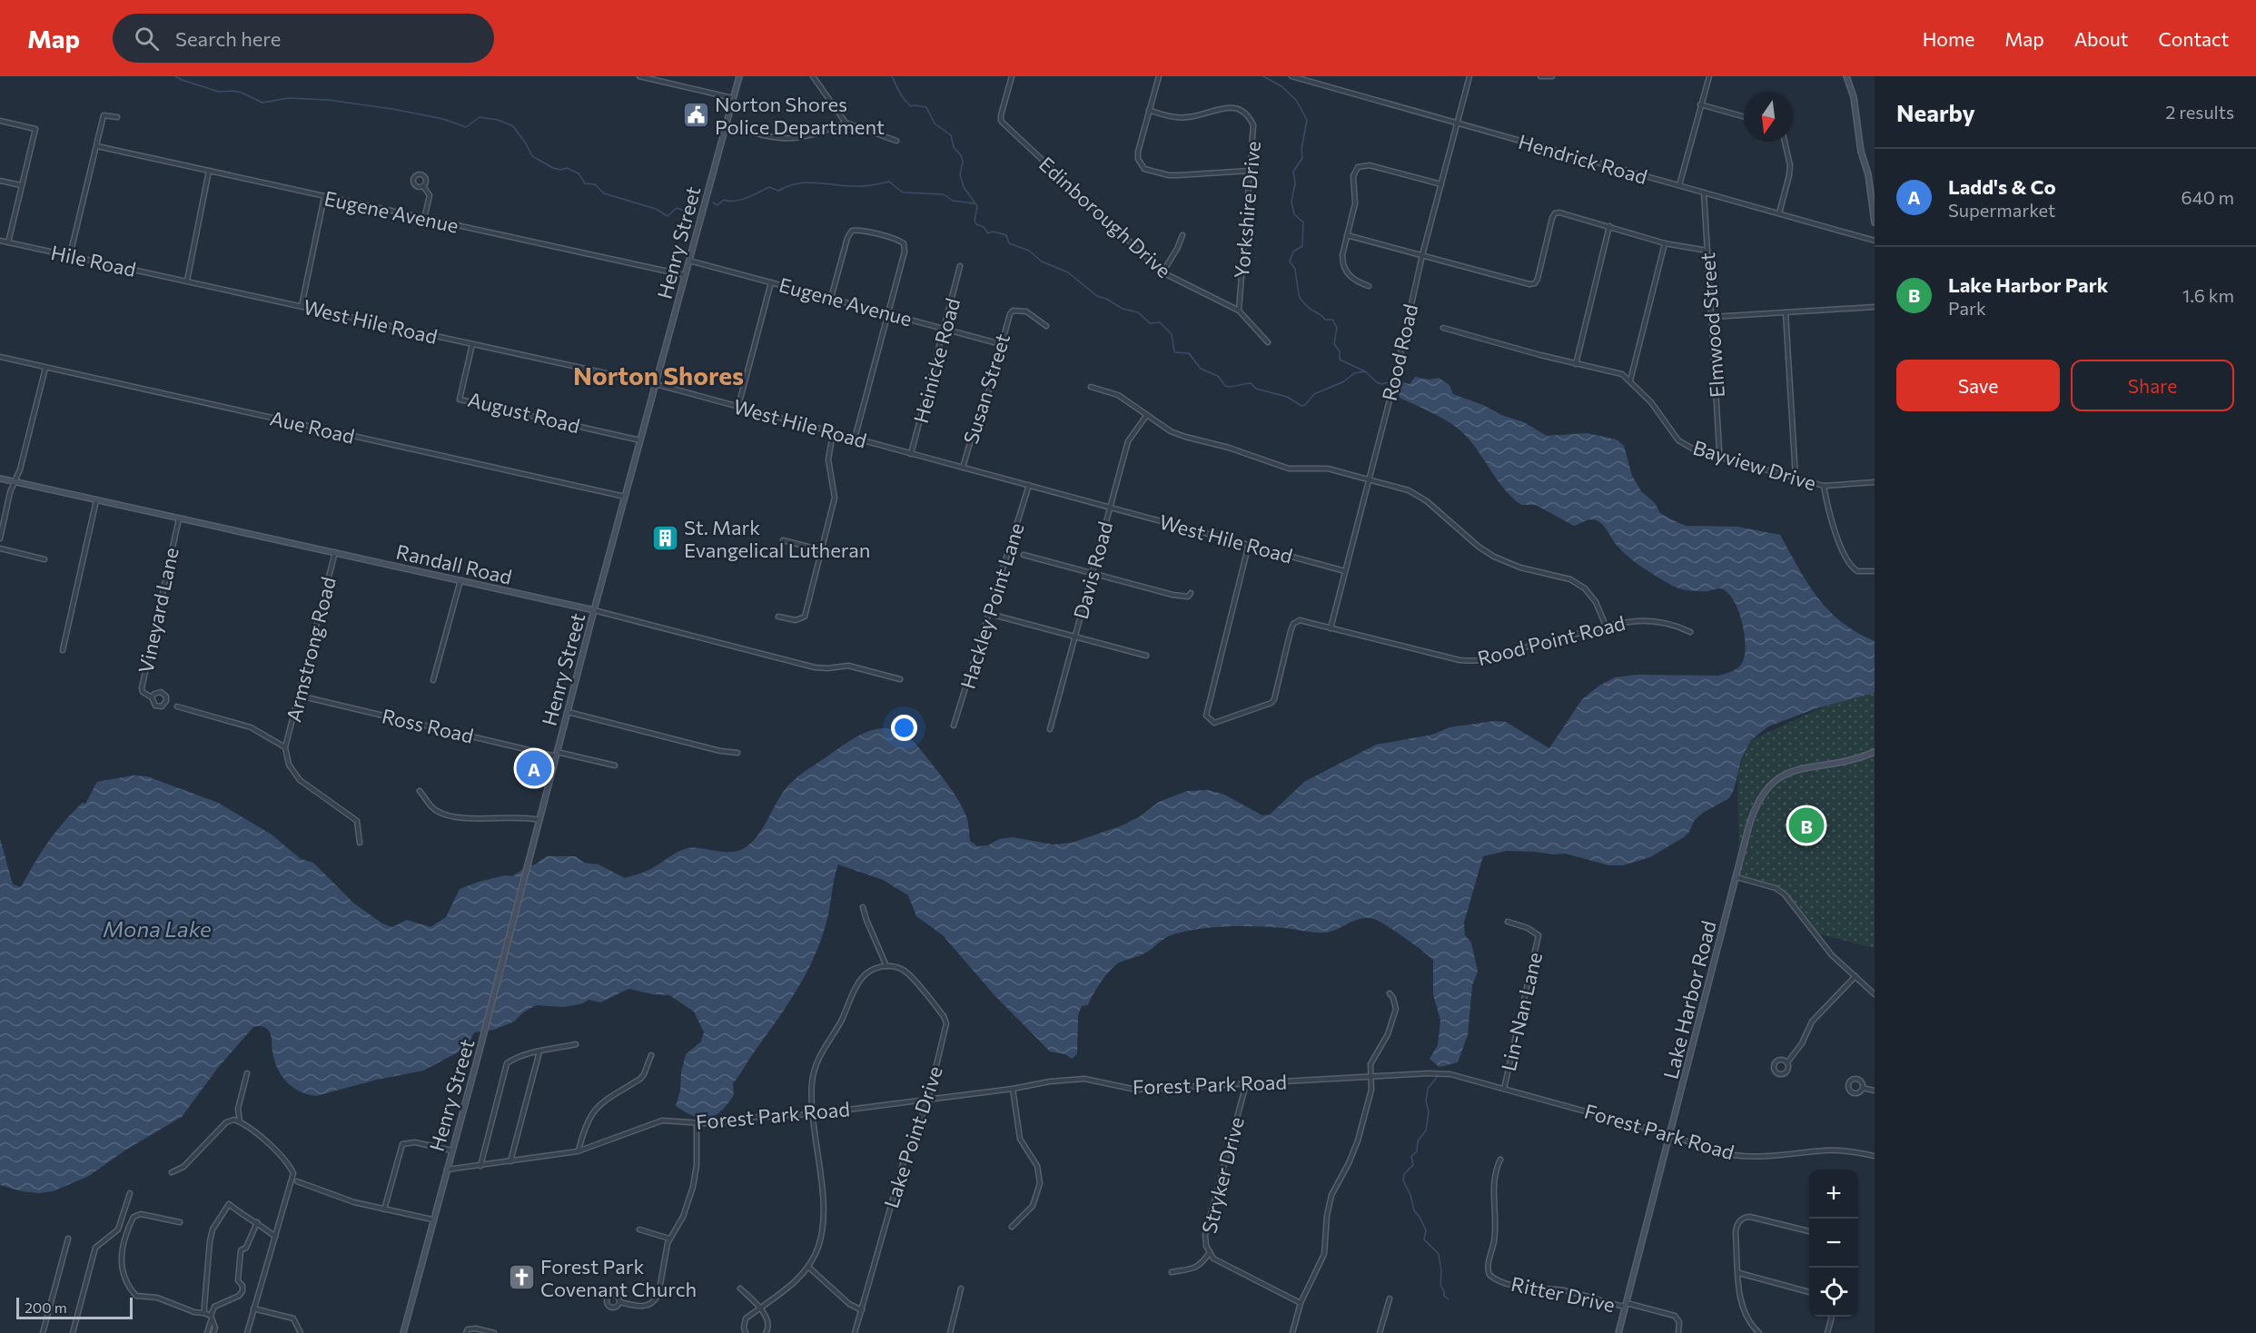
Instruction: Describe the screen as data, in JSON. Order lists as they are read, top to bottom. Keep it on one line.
{"streets":{"street":["Hendrick Road","Yorkshire Drive","Eugene Avenue","Edinborough Drive","Henry Street","Hile Road","West Hile Road","Elmwood Street","Rood Road","Heinicke Road","Susan Street","August Road","Aue Road","Bayview Drive","Randall Road","Davis Road","Hackley Point Lane","Vineyard Lane","Rood Point Road","Armstrong Road","Ross Road","Lake Harbor Road","Lin-Nan Lane","Forest Park Road","Lake Point Drive","Stryker Drive","Ritter Drive"]},"crossings":[["Hendrick Road","Elmwood Street"],["Hendrick Road","Rood Road"],["Yorkshire Drive","Edinborough Drive"],["Eugene Avenue","Henry Street"],["Eugene Avenue","Heinicke Road"],["Eugene Avenue","Susan Street"],["Henry Street","West Hile Road"],["Henry Street","August Road"],["Henry Street","Aue Road"],["Henry Street","Randall Road"],["Henry Street","Ross Road"],["Henry Street","Forest Park Road"],["Hile Road","West Hile Road"],["West Hile Road","Rood Road"],["West Hile Road","Heinicke Road"],["West Hile Road","Susan Street"],["West Hile Road","August Road"],["West Hile Road","Davis Road"],["West Hile Road","Hackley Point Lane"],["West Hile Road","Rood Point Road"],["Elmwood Street","Bayview Drive"],["Rood Road","Rood Point Road"],["Randall Road","Vineyard Lane"],["Randall Road","Armstrong Road"],["Armstrong Road","Ross Road"],["Lake Harbor Road","Forest Park Road"],["Lake Harbor Road","Ritter Drive"],["Lin-Nan Lane","Forest Park Road"],["Forest Park Road","Lake Point Drive"],["Forest Park Road","Stryker Drive"]],"districts":["Norton Shores"],"water":["Mona Lake"],"places":{"public building":["Norton Shores Police Department"],"building":["St. Mark Evangelical Lutheran"],"church":["Forest Park Covenant Church"]},"scale_bar":"200 m","north":"bottom","page":{"header":"Map","search":"Search here","nav":["Home","Map","About","Contact"],"heading":["Nearby","2 results"],"list":[{"mark":"A","name":"Ladd's & Co","note":"Supermarket","value":"640 m"},{"mark":"B","name":"Lake Harbor Park","note":"Park","value":"1.6 km"}],"buttons":["Save","Share"],"pins":["A","B"],"map_buttons":["+","−"],"scale":"200 m"}}
